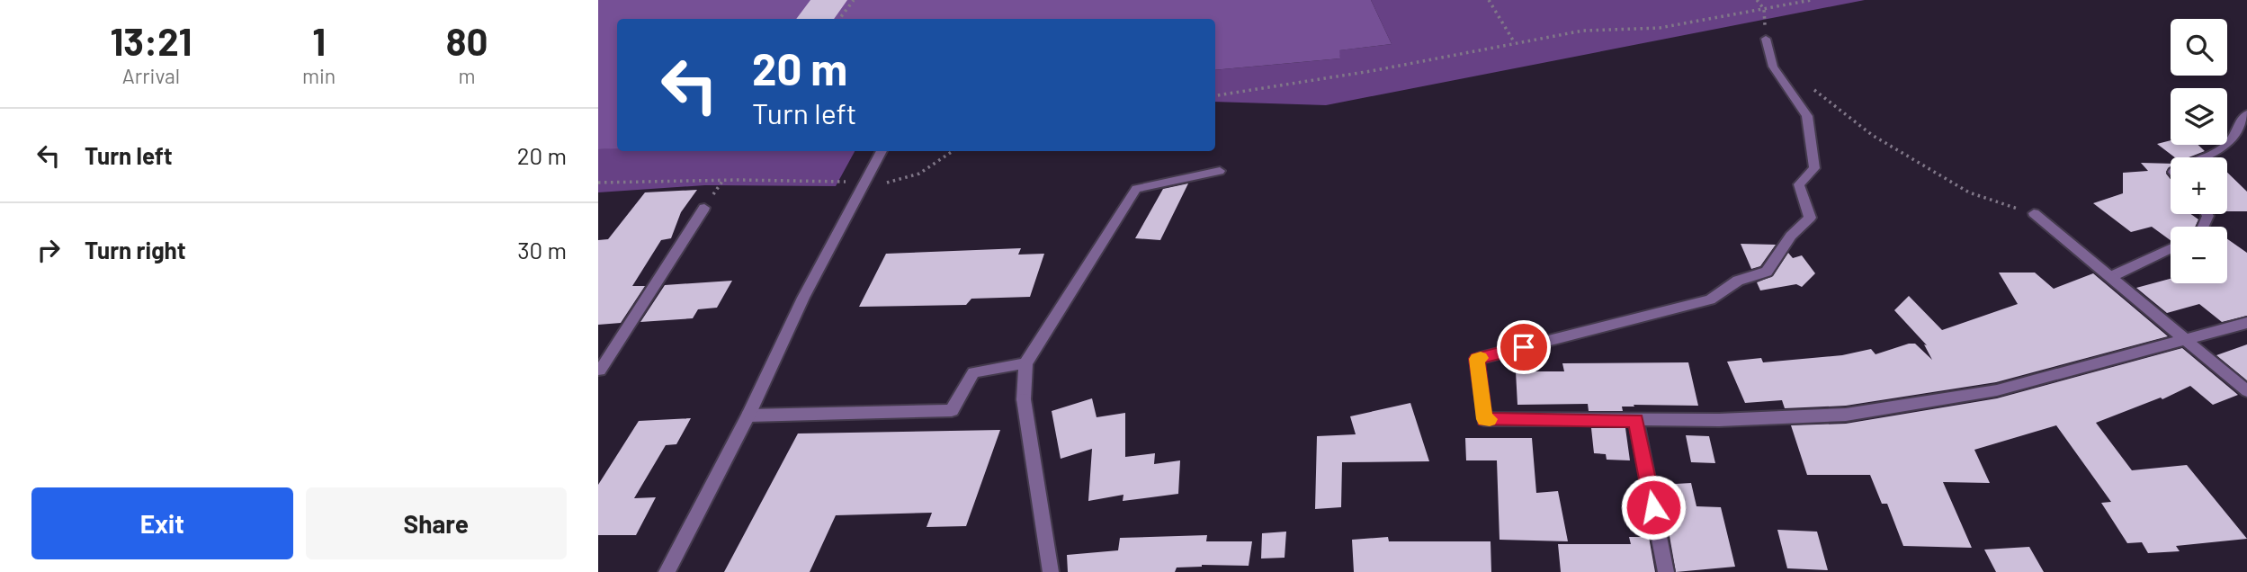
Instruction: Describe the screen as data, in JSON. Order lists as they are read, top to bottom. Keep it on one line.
{"page":{"eta":["13:21","Arrival","1","min","80","m"],"map_buttons":["+","−"],"turn":["20 m","Turn left"],"list":[{"name":"Turn left","value":"20 m"},{"name":"Turn right","value":"30 m"}],"buttons":["Exit","Share"]}}
